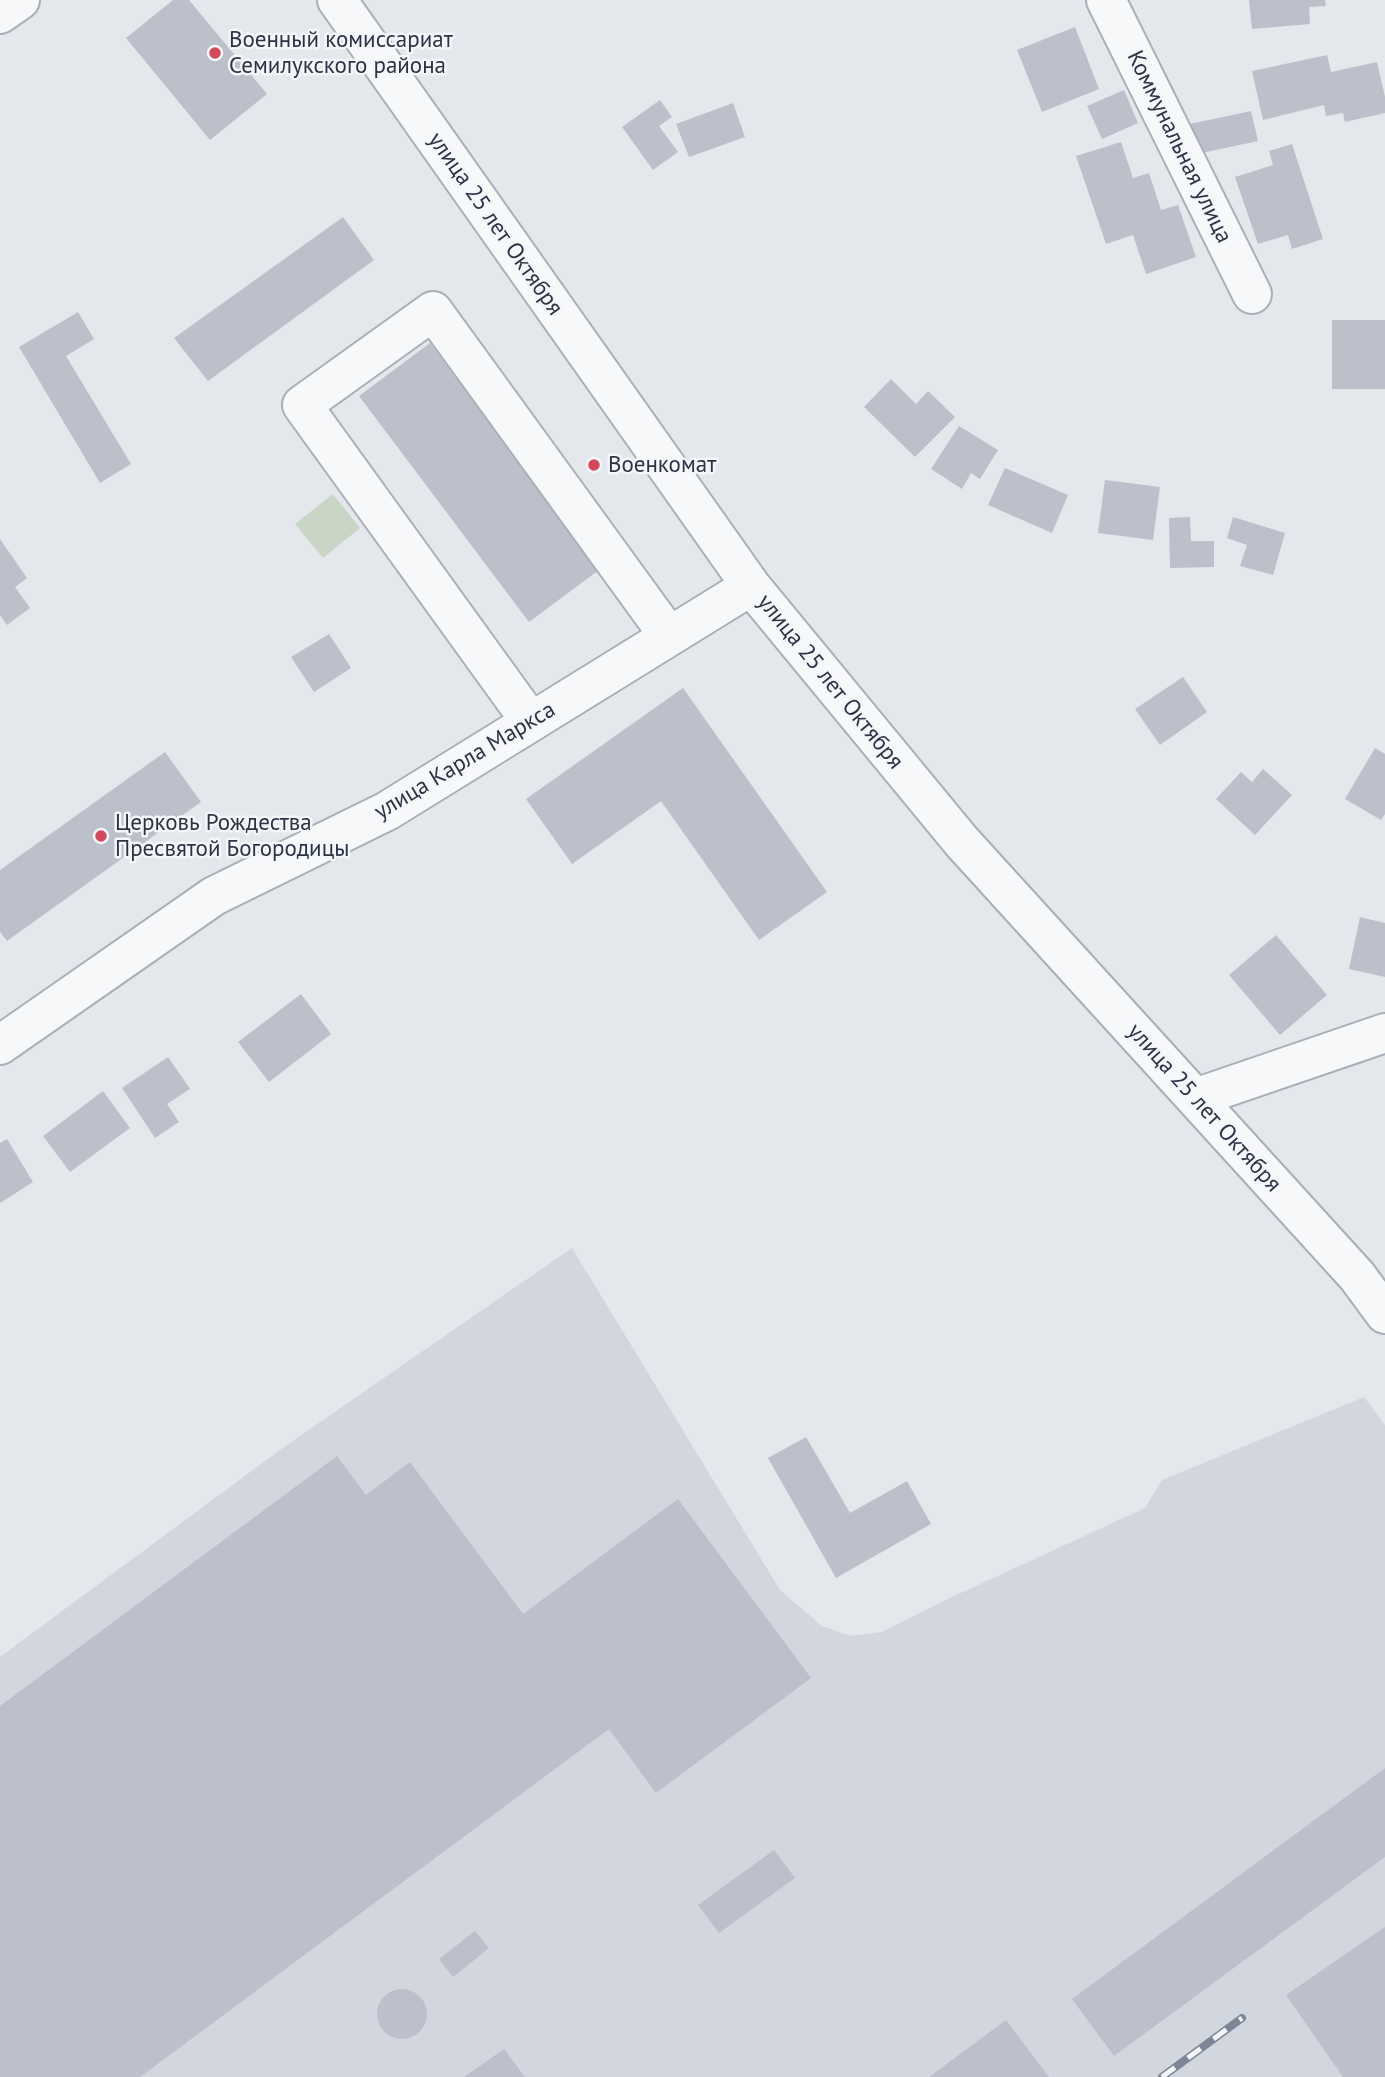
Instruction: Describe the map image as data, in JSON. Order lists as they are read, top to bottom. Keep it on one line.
{"streets":{"street":["Коммунальная улица","улица 25 лет Октября","улица Карла Маркса"]},"crossings":[["улица 25 лет Октября","улица Карла Маркса"]],"places":["Военный комиссариат Семилукского района","Военкомат","Церковь Рождества Пресвятой Богородицы"]}
